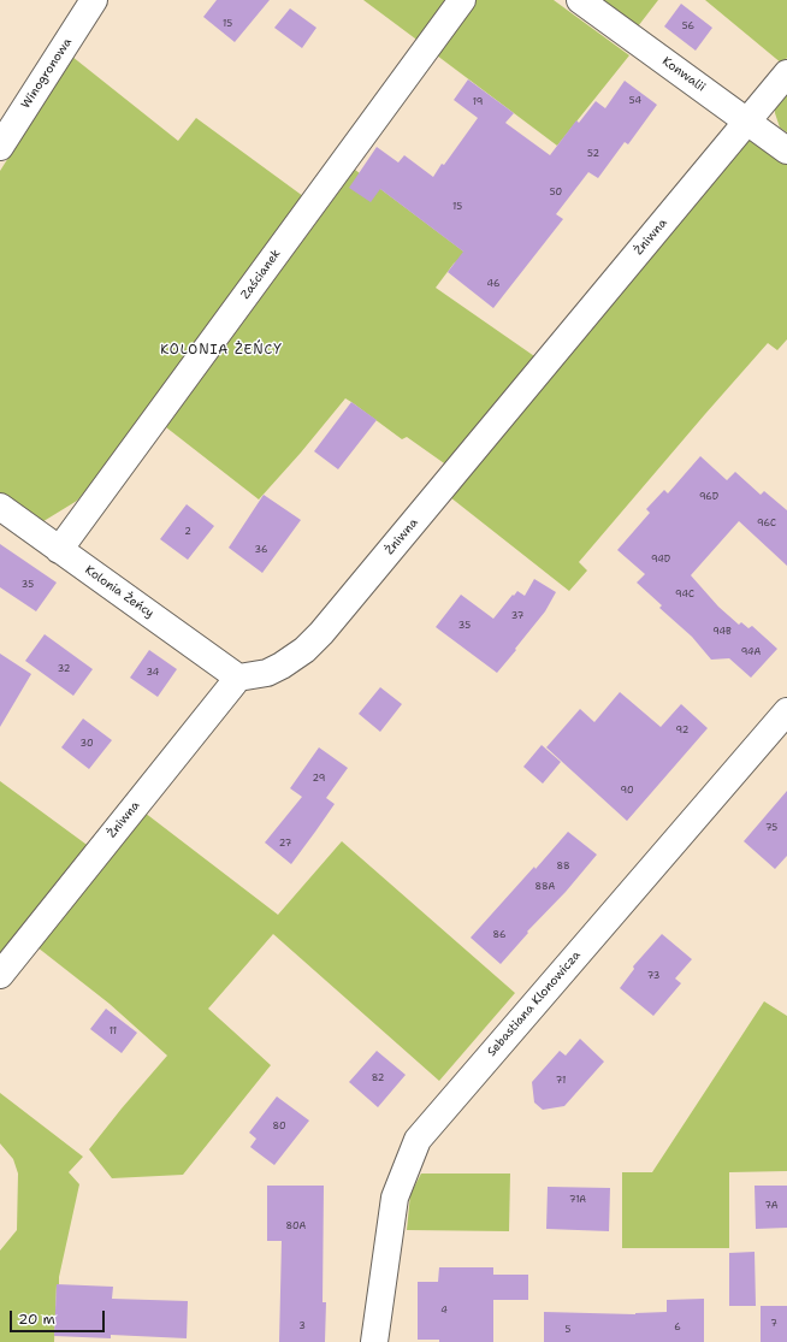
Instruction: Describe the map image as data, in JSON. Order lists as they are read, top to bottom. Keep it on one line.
{"streets":{"street":["Winogronowa","Konwalii","Żniwna","Zaścianek","Kolonia Żeńcy","Sebastiana Klonowicza"]},"crossings":[["Konwalii","Żniwna"],["Żniwna","Kolonia Żeńcy"],["Zaścianek","Kolonia Żeńcy"]],"districts":["KOLONIA ŻEŃCY"],"house_numbers":["15","56","54","19","52","50","15","46","96D","96C","2","36","94D","35","94C","37","35","94B","94A","32","34","92","30","29","90","75","27","88","88A","86","73","11","82","71","80","71A","7A","80A","4","7","3","6","5"],"scale_bar":"20 m"}
